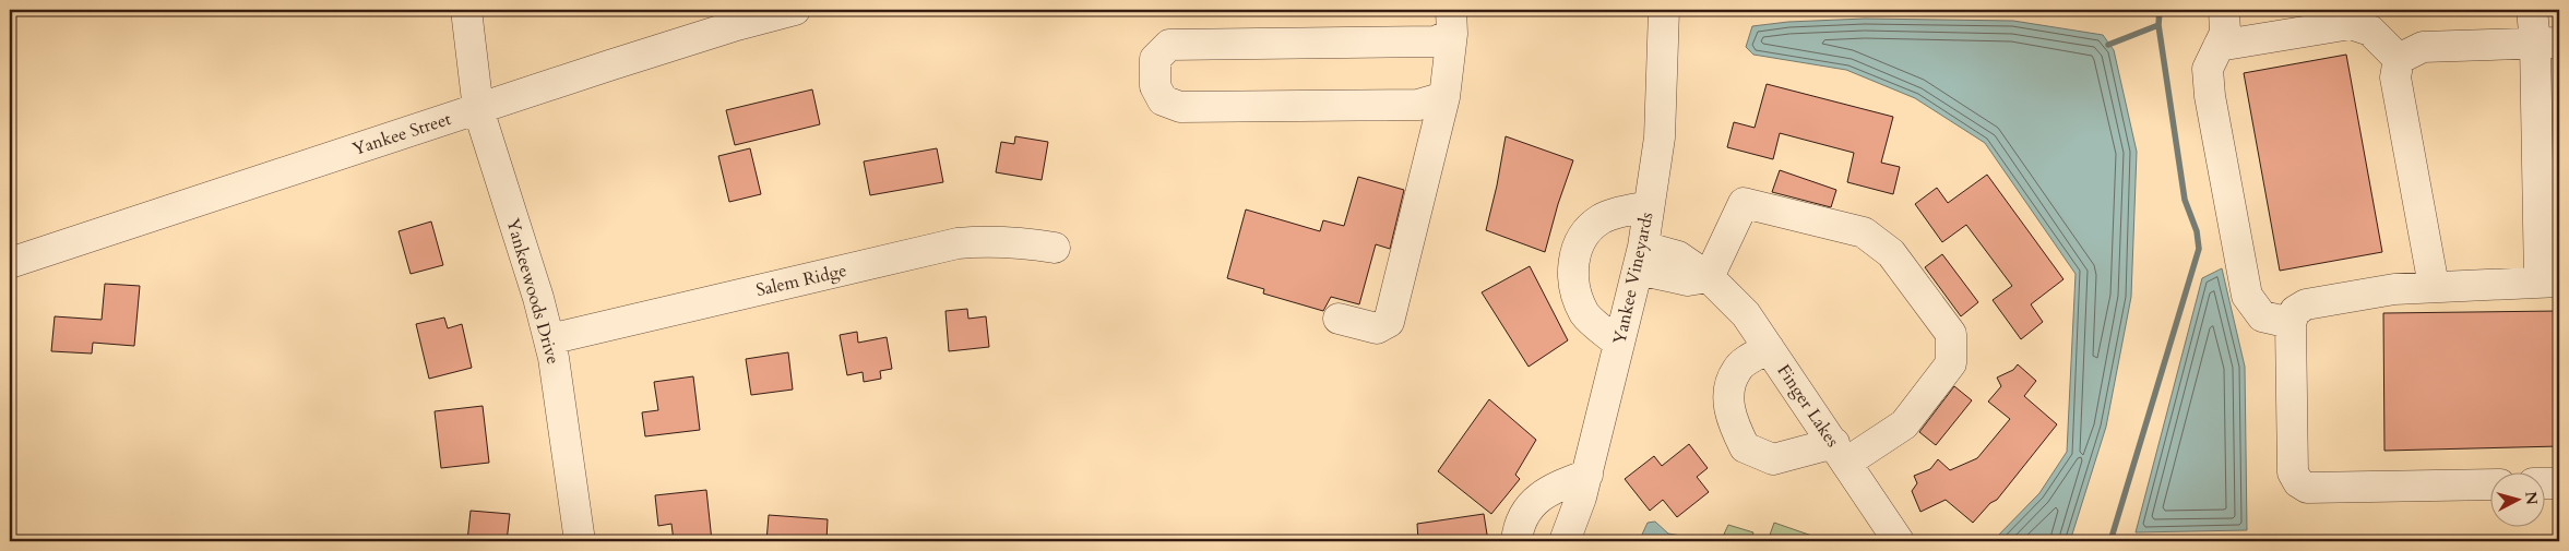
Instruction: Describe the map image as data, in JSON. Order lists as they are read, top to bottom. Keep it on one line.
{"streets":{"street":["Yankee Street","Yankee Vineyards","Salem Ridge","Yankeewoods Drive","Finger Lakes"]},"crossings":[["Yankee Street","Yankeewoods Drive"],["Yankee Vineyards","Finger Lakes"],["Salem Ridge","Yankeewoods Drive"]],"north":"right"}
